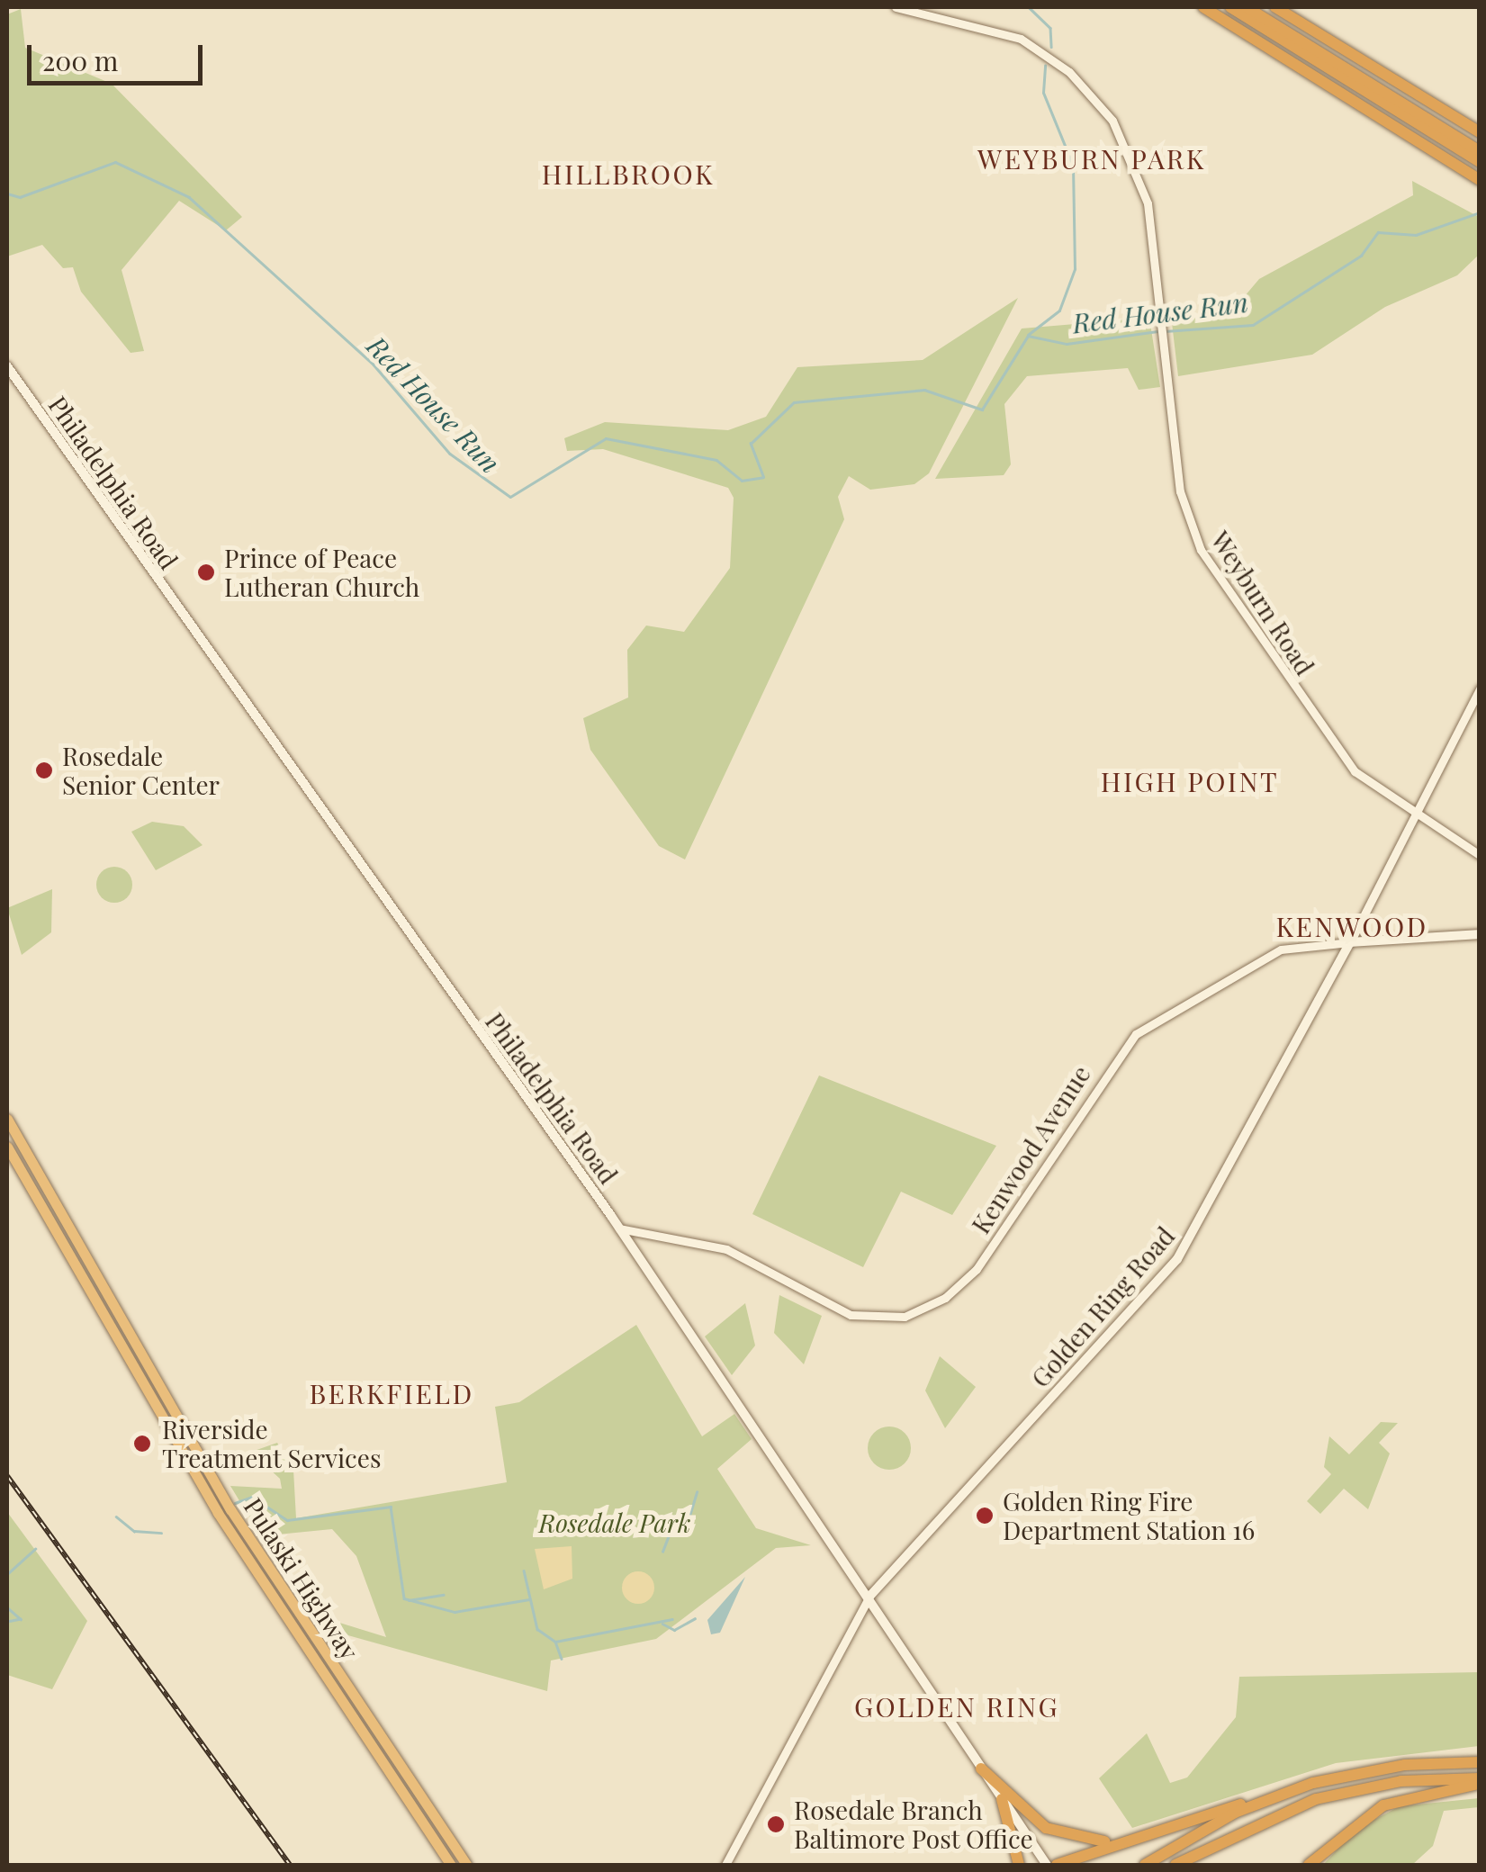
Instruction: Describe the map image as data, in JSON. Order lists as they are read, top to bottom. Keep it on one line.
{"streets":{"highway":["Pulaski Highway"],"main road":["Philadelphia Road","Kenwood Avenue","Golden Ring Road"],"street":["Weyburn Road"]},"crossings":[["Philadelphia Road","Kenwood Avenue"],["Philadelphia Road","Golden Ring Road"],["Weyburn Road","Golden Ring Road"],["Kenwood Avenue","Golden Ring Road"]],"districts":["WEYBURN PARK","HILLBROOK","HIGH POINT","KENWOOD","BERKFIELD","GOLDEN RING"],"water":["Red House Run"],"parks":["Rosedale Park"],"places":["Prince of Peace Lutheran Church","Rosedale Senior Center","Riverside Treatment Services","Golden Ring Fire Department Station 16","Rosedale Branch Baltimore Post Office"],"scale_bar":"200 m"}
